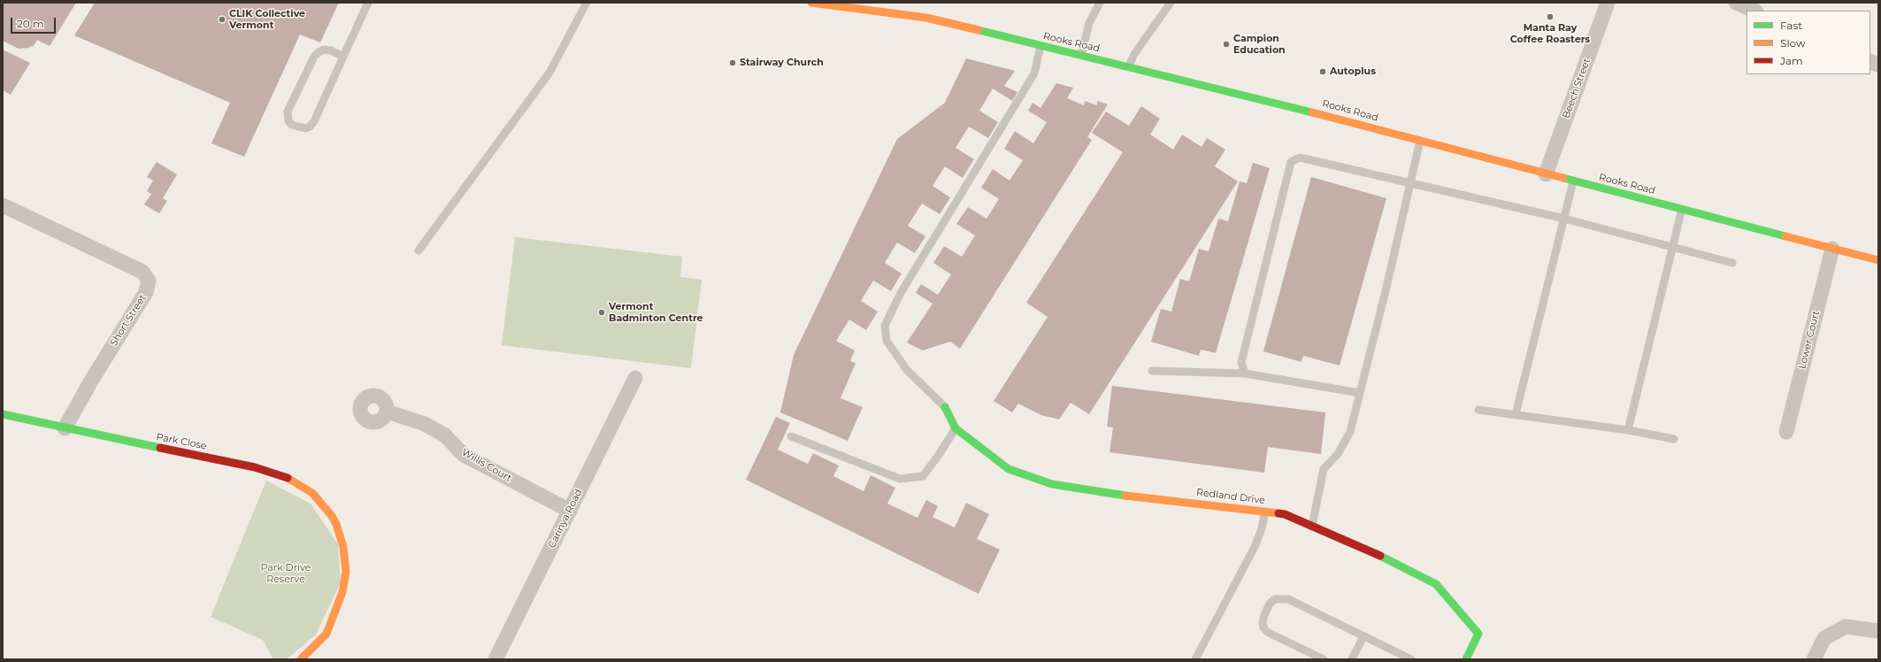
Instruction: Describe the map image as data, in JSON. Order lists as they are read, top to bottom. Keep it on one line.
{"streets":{"street":["Rooks Road","Beech Street","Short Street","Lower Court","Park Close","Willis Court","Redland Drive","Carinya Road"]},"crossings":[["Rooks Road","Beech Street"],["Rooks Road","Lower Court"],["Short Street","Park Close"],["Willis Court","Carinya Road"]],"parks":["Park Drive Reserve"],"places":["Manta Ray Coffee Roasters","CLIK Collective Vermont","Campion Education","Stairway Church","Autoplus","Vermont Badminton Centre"],"legend":["Fast","Slow","Jam"],"scale_bar":"20 m"}
